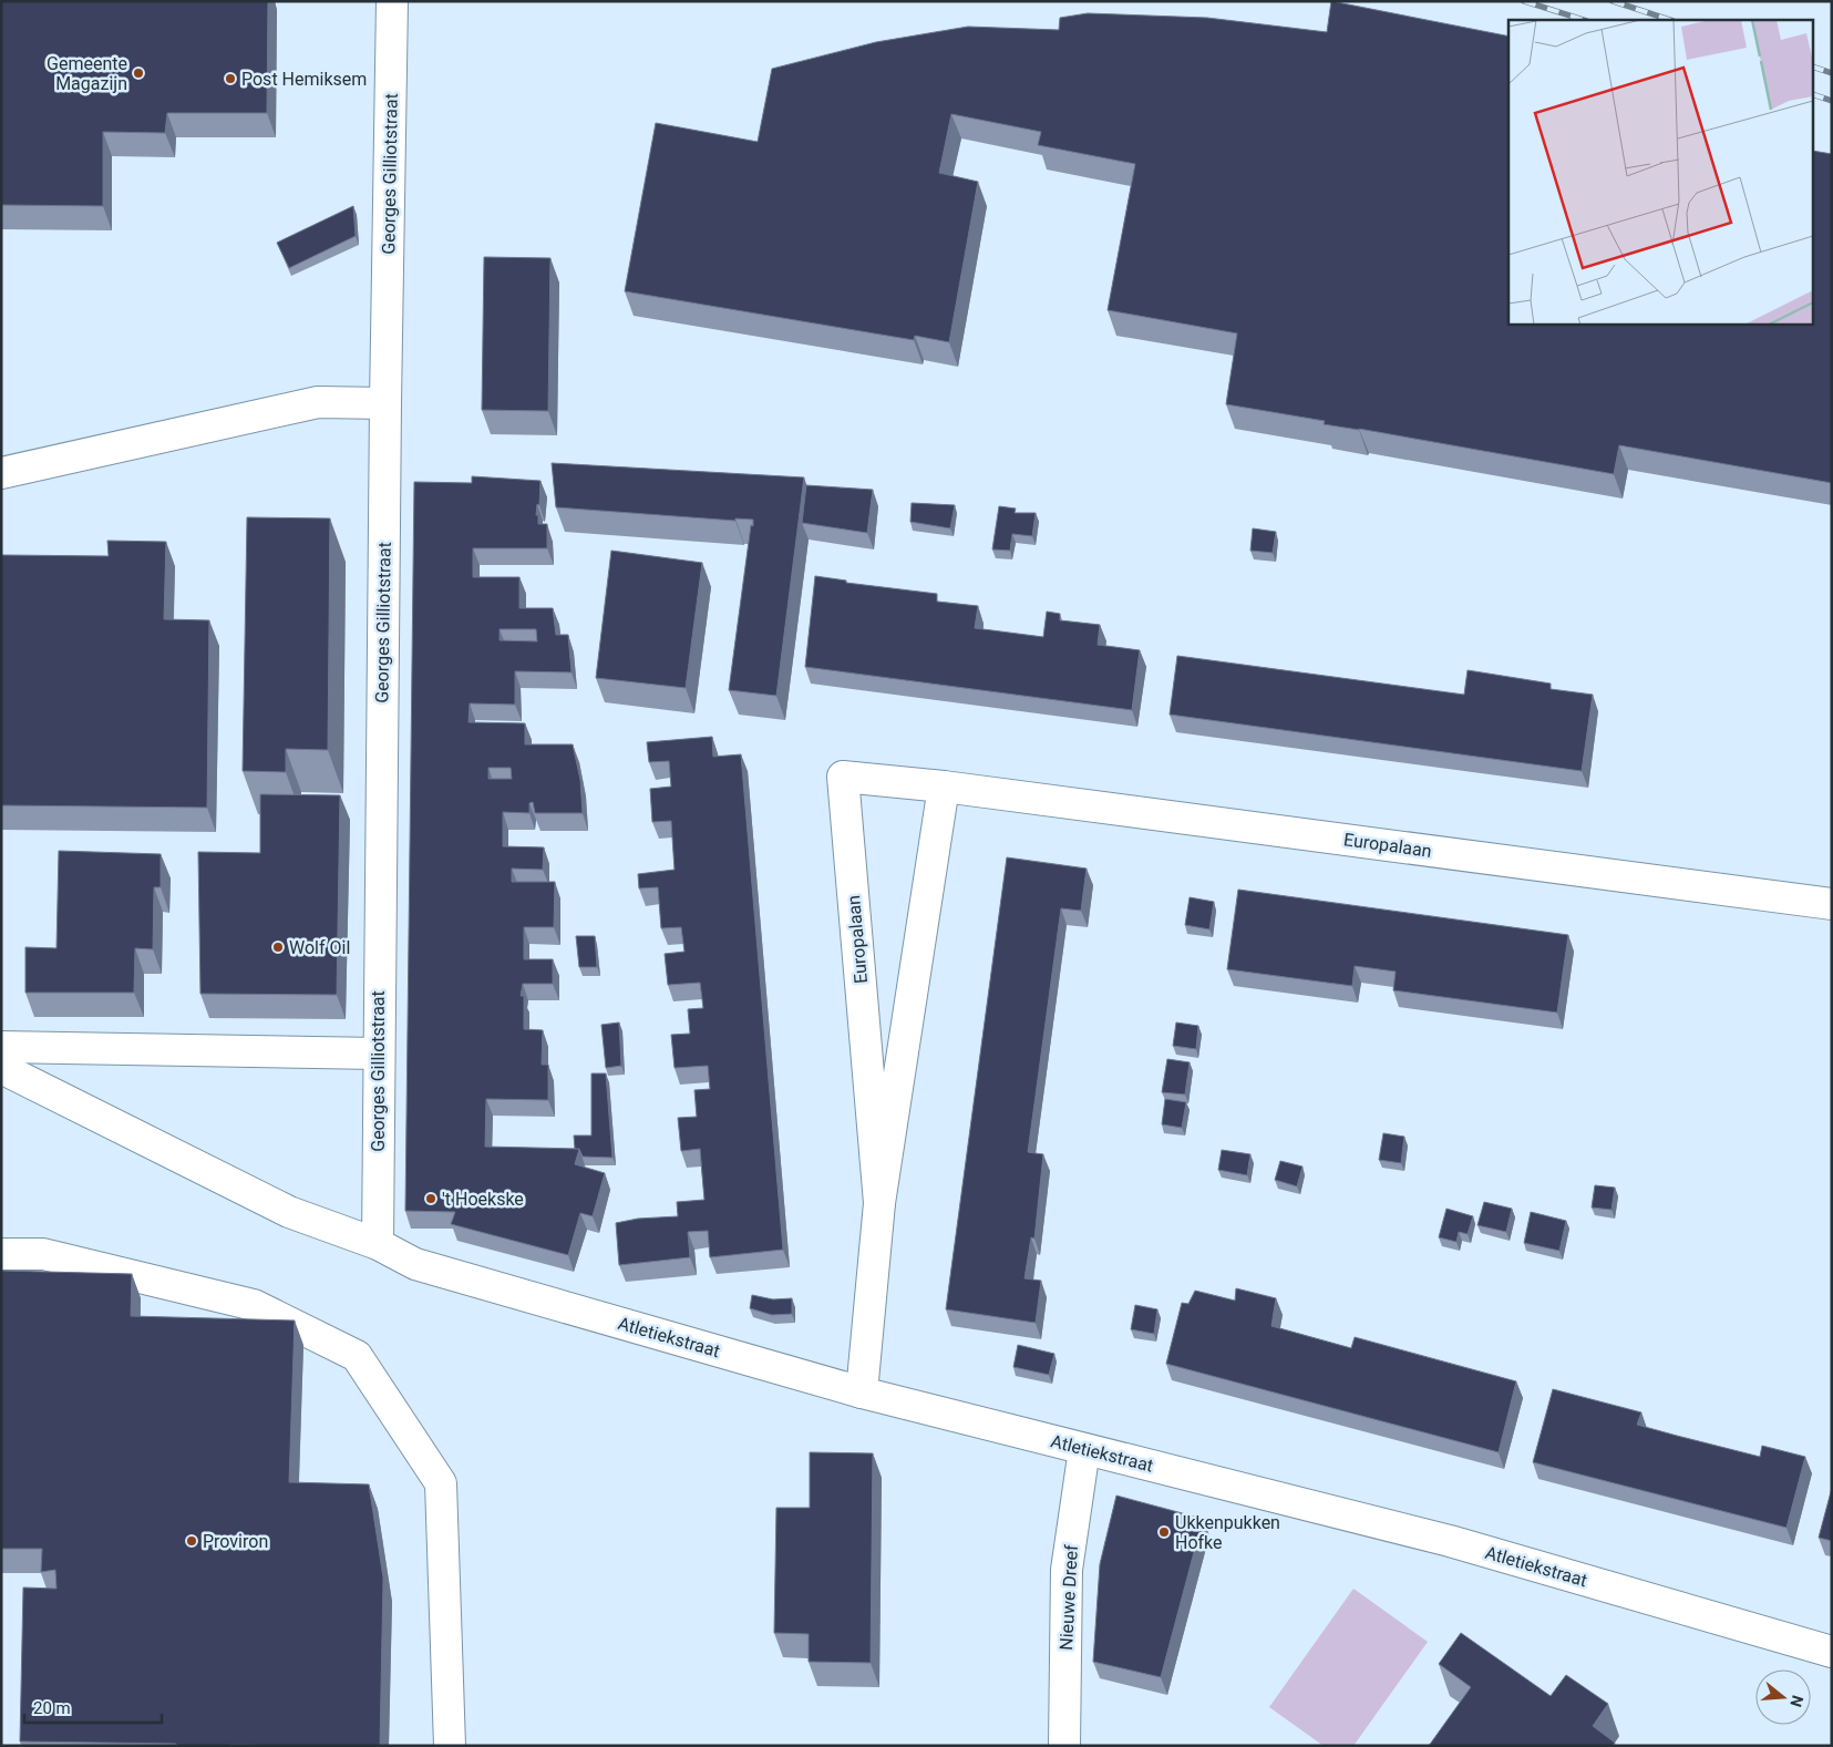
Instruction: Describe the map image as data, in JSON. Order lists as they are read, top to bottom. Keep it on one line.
{"streets":{"street":["Georges Gilliotstraat","Europalaan","Atletiekstraat","Nieuwe Dreef"]},"crossings":[["Georges Gilliotstraat","Atletiekstraat"],["Europalaan","Atletiekstraat"],["Atletiekstraat","Nieuwe Dreef"]],"places":["Gemeente Magazijn","Post Hemiksem","Wolf Oil","'t Hoekske","Ukkenpukken Hofke","Proviron"],"scale_bar":"20 m","north":"right"}
